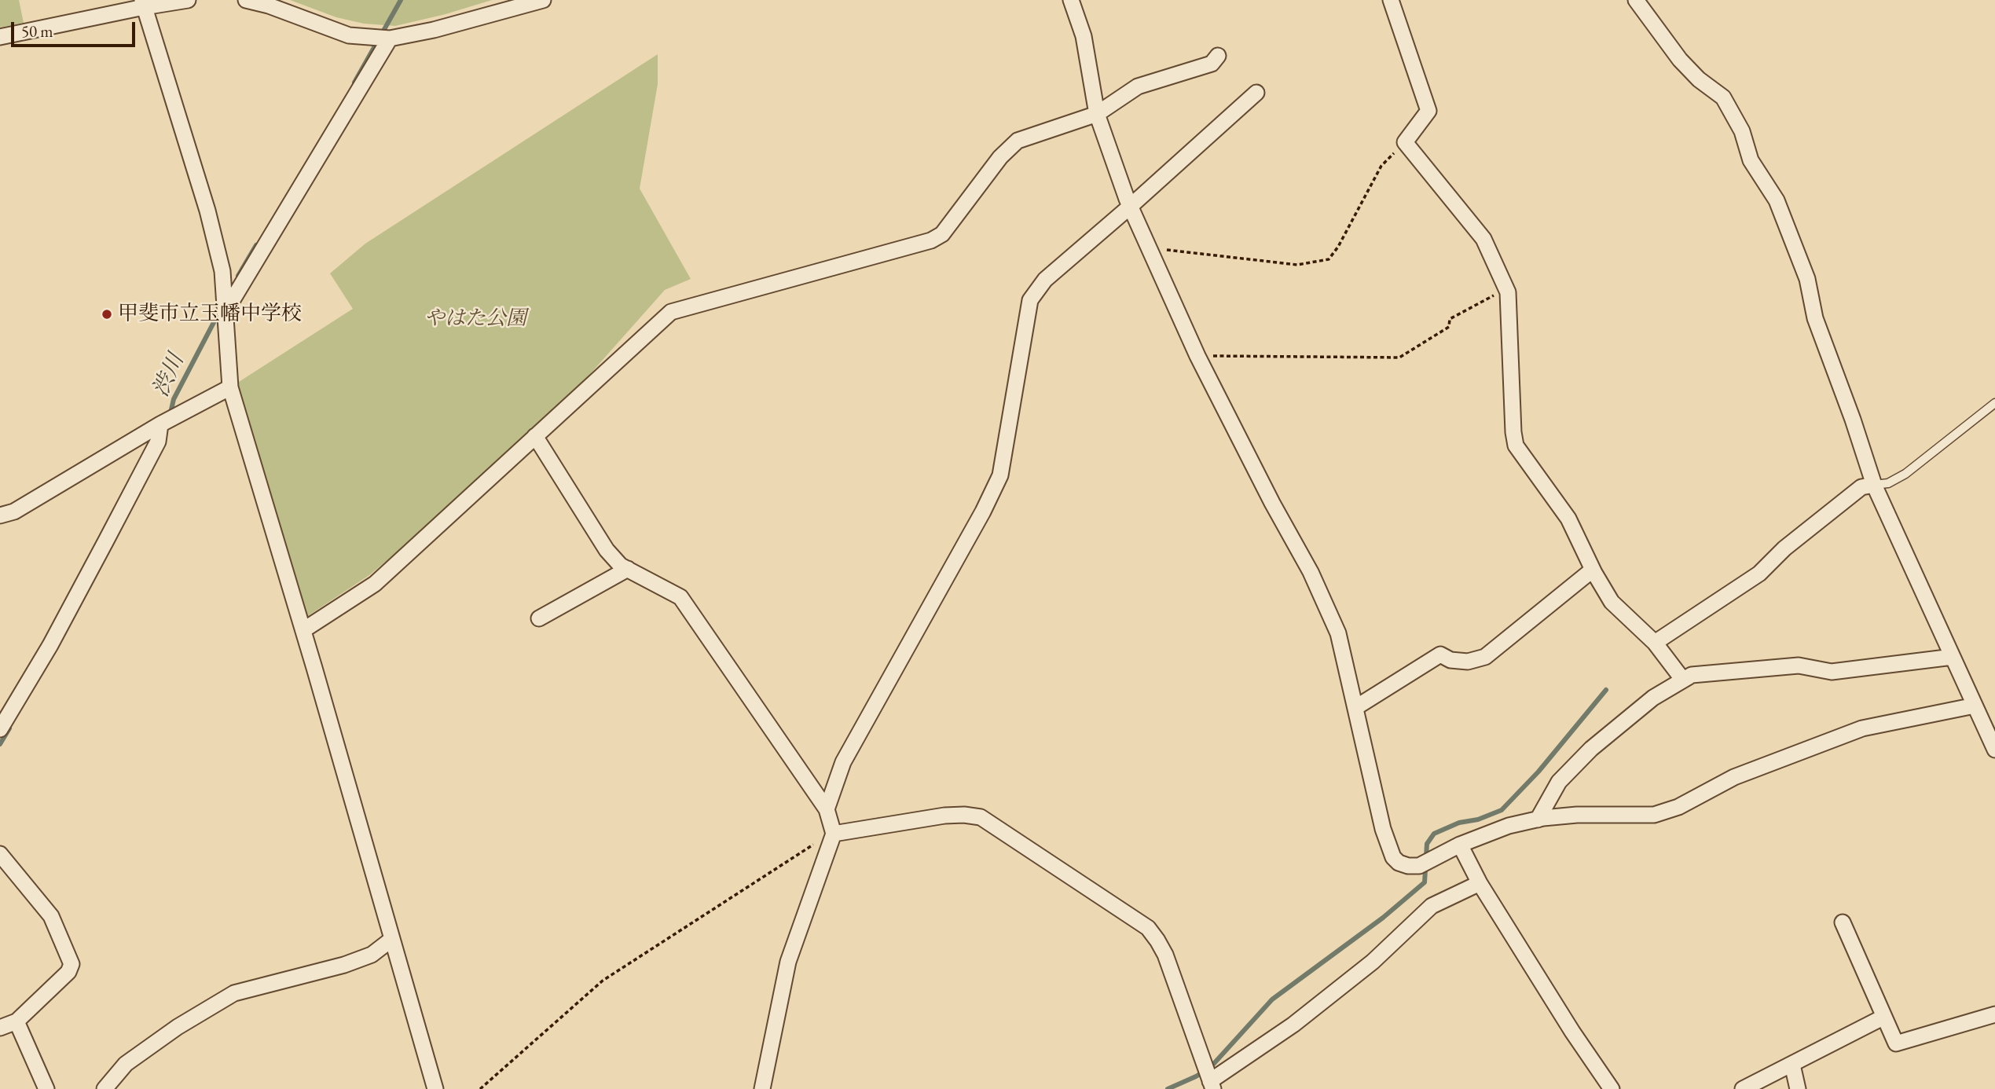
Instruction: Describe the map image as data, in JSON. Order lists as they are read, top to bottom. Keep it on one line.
{"water":["渋川"],"parks":["やはた公園"],"places":["甲斐市立玉幡中学校"],"scale_bar":"50 m"}
